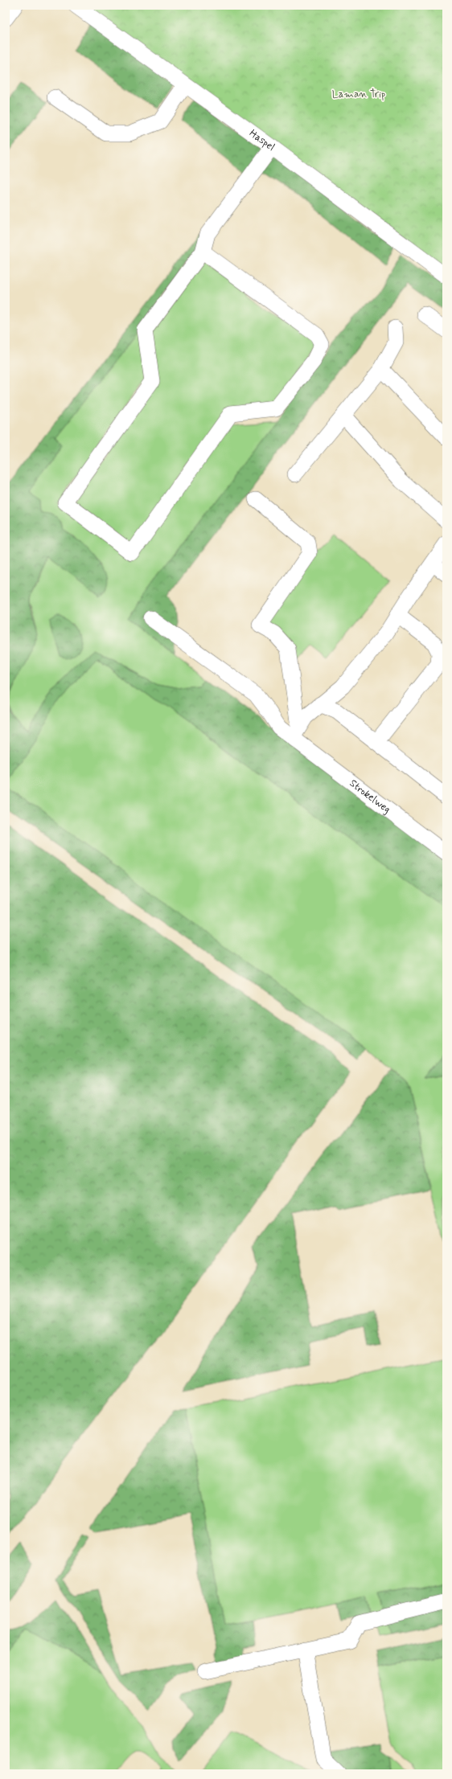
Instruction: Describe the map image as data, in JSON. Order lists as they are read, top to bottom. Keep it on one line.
{"streets":{"street":["Haspel","Strokelweg"]},"parks":["Laman Trip"]}
